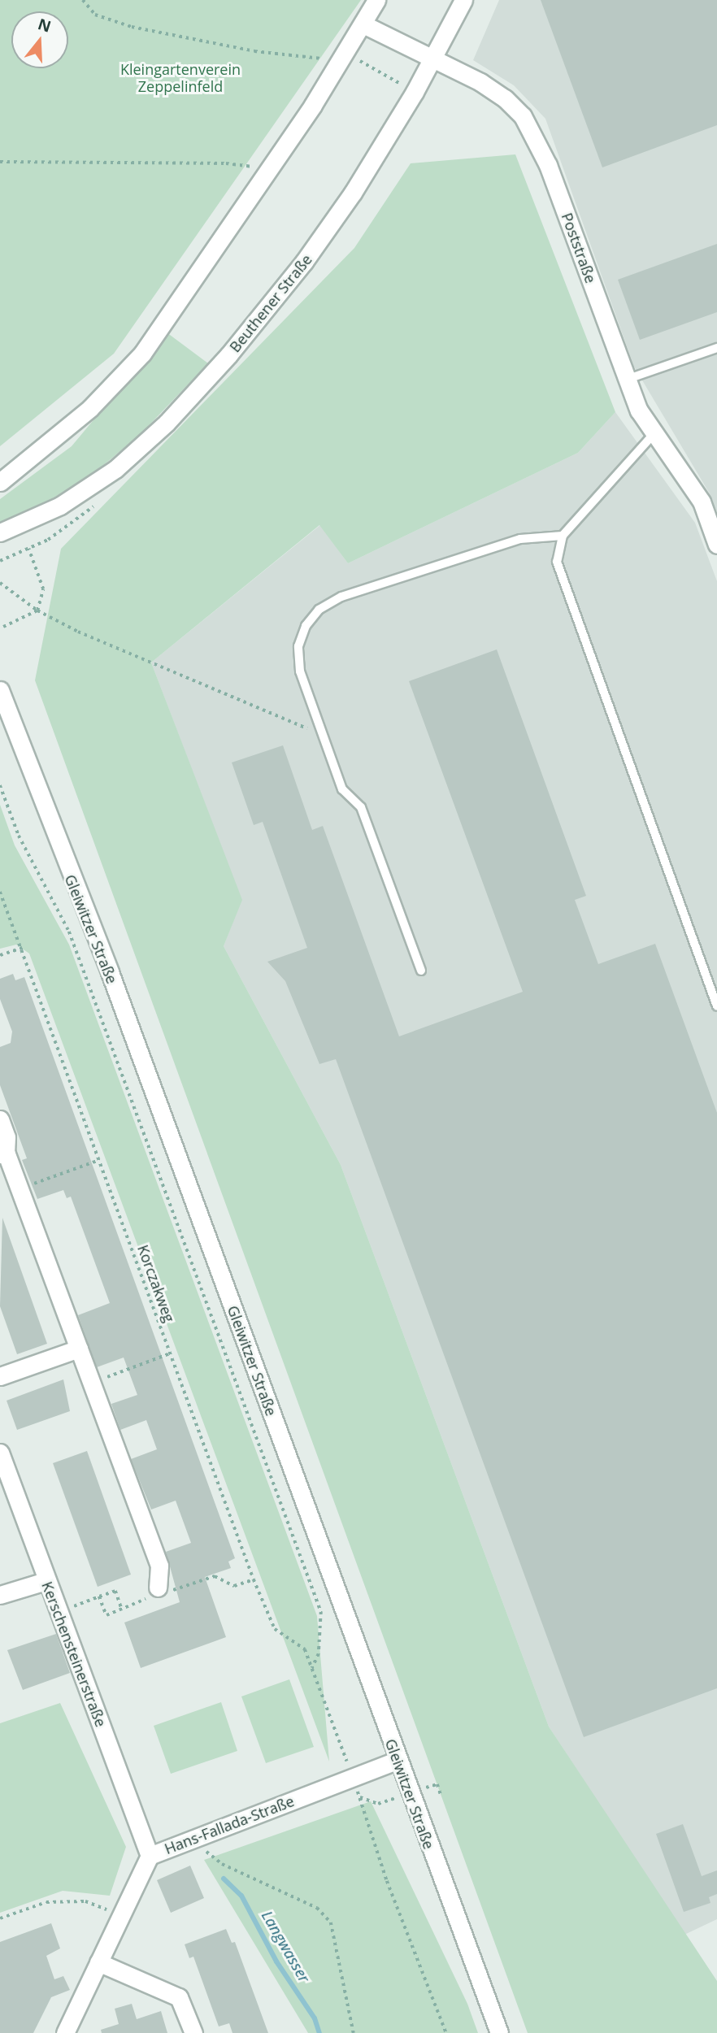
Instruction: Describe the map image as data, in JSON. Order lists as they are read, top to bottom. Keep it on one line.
{"streets":{"main road":["Poststraße","Beuthener Straße","Gleiwitzer Straße","Kerschensteinerstraße","Hans-Fallada-Straße"],"path":["Korczakweg"]},"crossings":[["Poststraße","Beuthener Straße"],["Gleiwitzer Straße","Hans-Fallada-Straße"],["Kerschensteinerstraße","Hans-Fallada-Straße"]],"water":["Langwasser"],"parks":["Kleingartenverein Zeppelinfeld"],"north":"top"}
